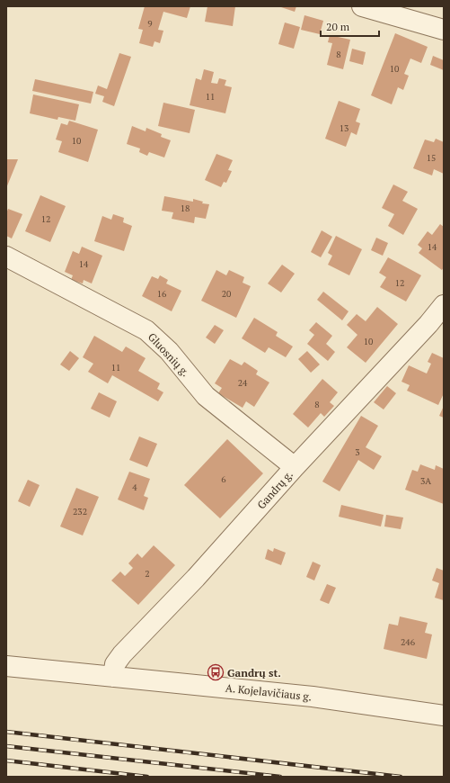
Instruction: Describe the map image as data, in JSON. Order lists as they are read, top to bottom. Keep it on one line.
{"streets":{"street":["Gluosnių g.","Gandrų g.","A. Kojelavičiaus g."]},"crossings":[["Gluosnių g.","Gandrų g."],["Gandrų g.","A. Kojelavičiaus g."]],"places":{"bus stop":["Gandrų st."]},"house_numbers":["9","8","10","11","13","10","15","18","12","14","14","12","16","20","10","11","24","8","3","6","3A","4","232","2","246"],"scale_bar":"20 m"}
